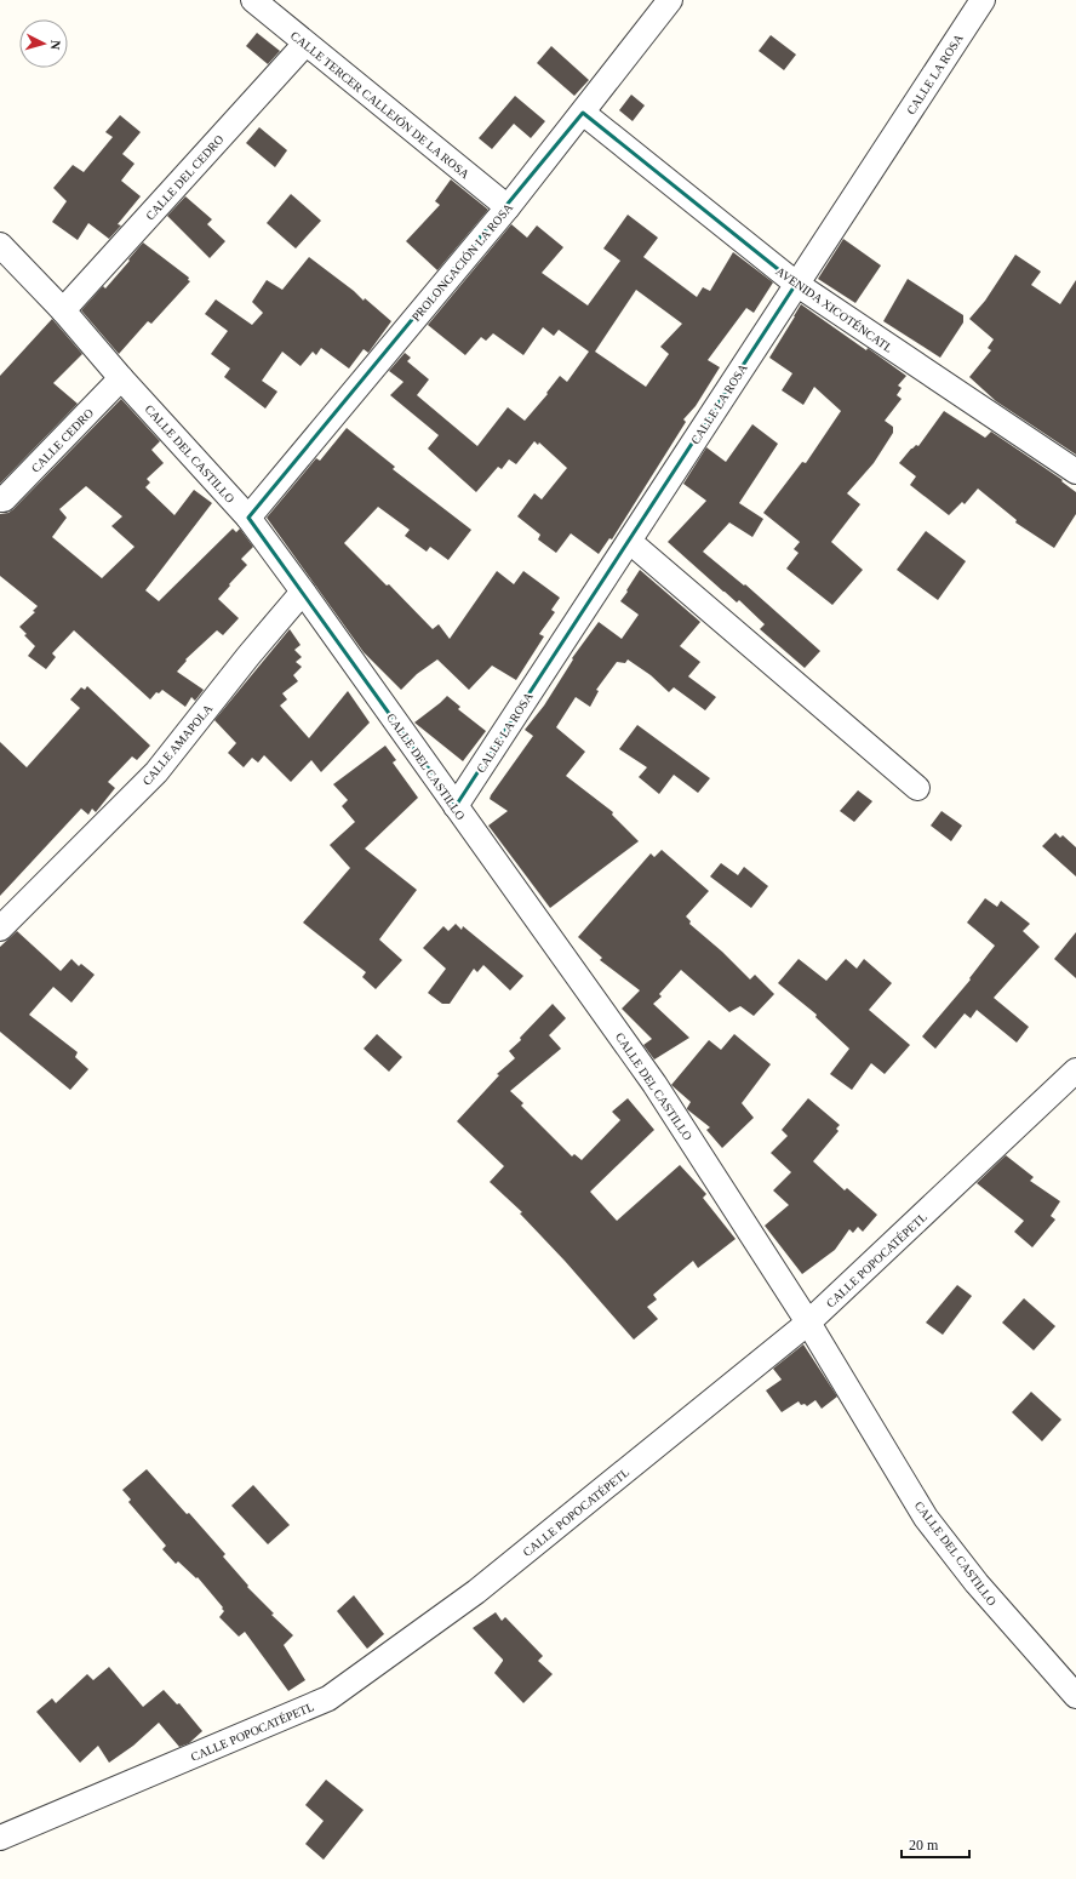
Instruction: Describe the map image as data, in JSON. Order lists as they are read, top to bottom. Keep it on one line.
{"streets":{"street":["CALLE LA ROSA","CALLE TERCER CALLEJÓN DE LA ROSA","CALLE DEL CEDRO","PROLONGACIÓN LA ROSA","AVENIDA XICOTÉNCATL","CALLE CEDRO","CALLE DEL CASTILLO","CALLE AMAPOLA","CALLE POPOCATÉPETL"]},"crossings":[["CALLE LA ROSA","AVENIDA XICOTÉNCATL"],["CALLE LA ROSA","CALLE DEL CASTILLO"],["CALLE TERCER CALLEJÓN DE LA ROSA","CALLE DEL CEDRO"],["CALLE TERCER CALLEJÓN DE LA ROSA","PROLONGACIÓN LA ROSA"],["CALLE DEL CEDRO","CALLE DEL CASTILLO"],["PROLONGACIÓN LA ROSA","AVENIDA XICOTÉNCATL"],["PROLONGACIÓN LA ROSA","CALLE DEL CASTILLO"],["CALLE CEDRO","CALLE DEL CASTILLO"],["CALLE DEL CASTILLO","CALLE AMAPOLA"],["CALLE DEL CASTILLO","CALLE POPOCATÉPETL"]],"scale_bar":"20 m","north":"right"}
